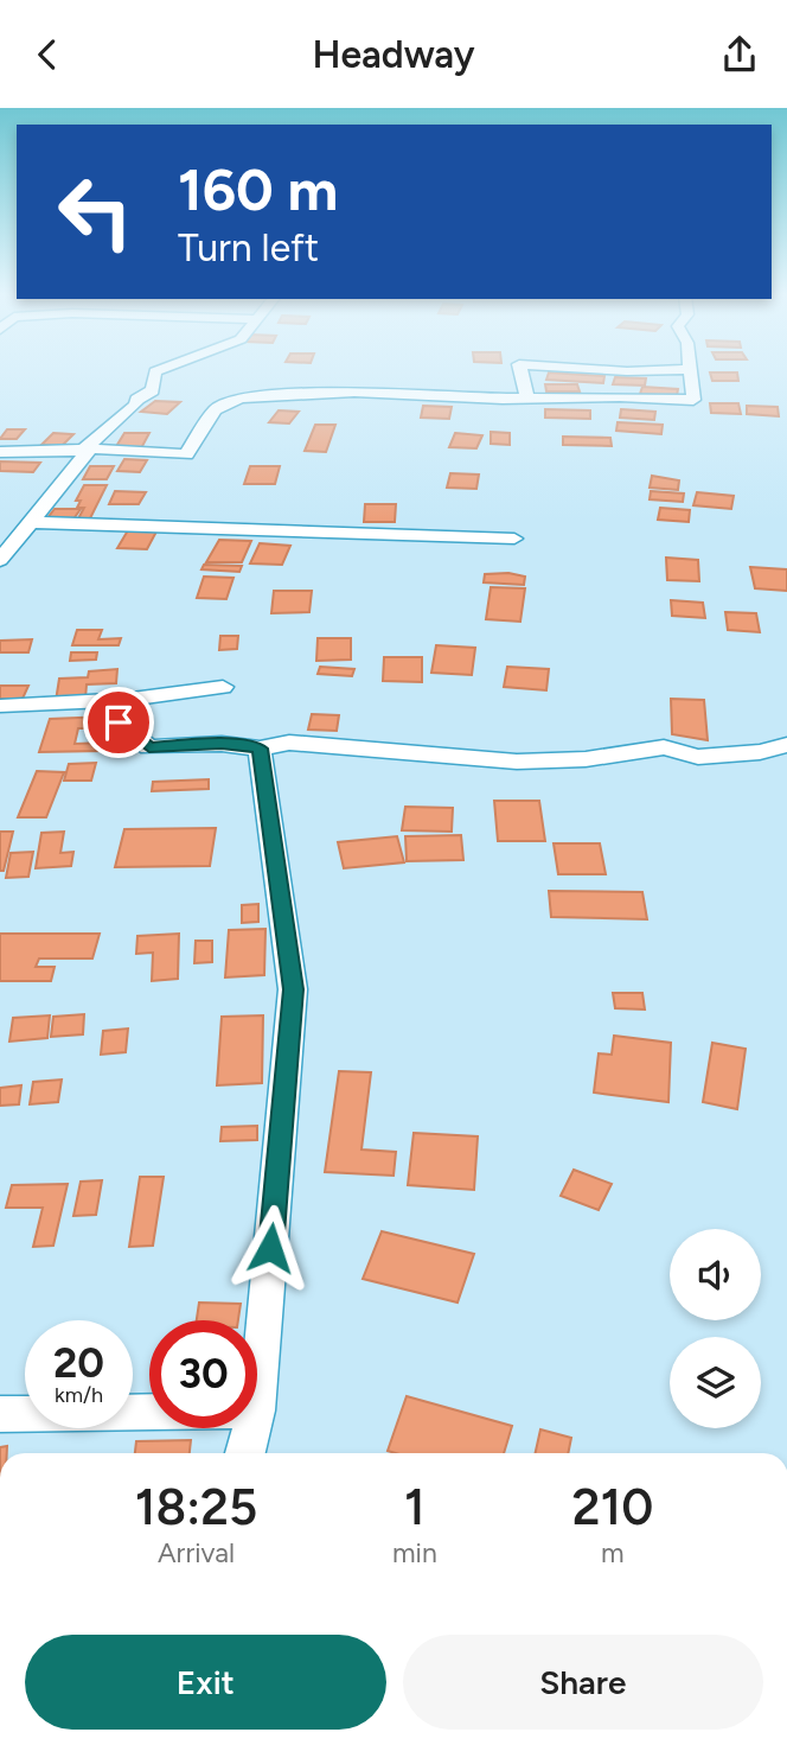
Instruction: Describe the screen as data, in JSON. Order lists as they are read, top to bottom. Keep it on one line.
{"page":{"header":"Headway","turn":["160 m","Turn left"],"speed":"20 km/h","limit":"30","eta":["18:25","Arrival","1","min","210","m"],"buttons":["Exit","Share"]}}
